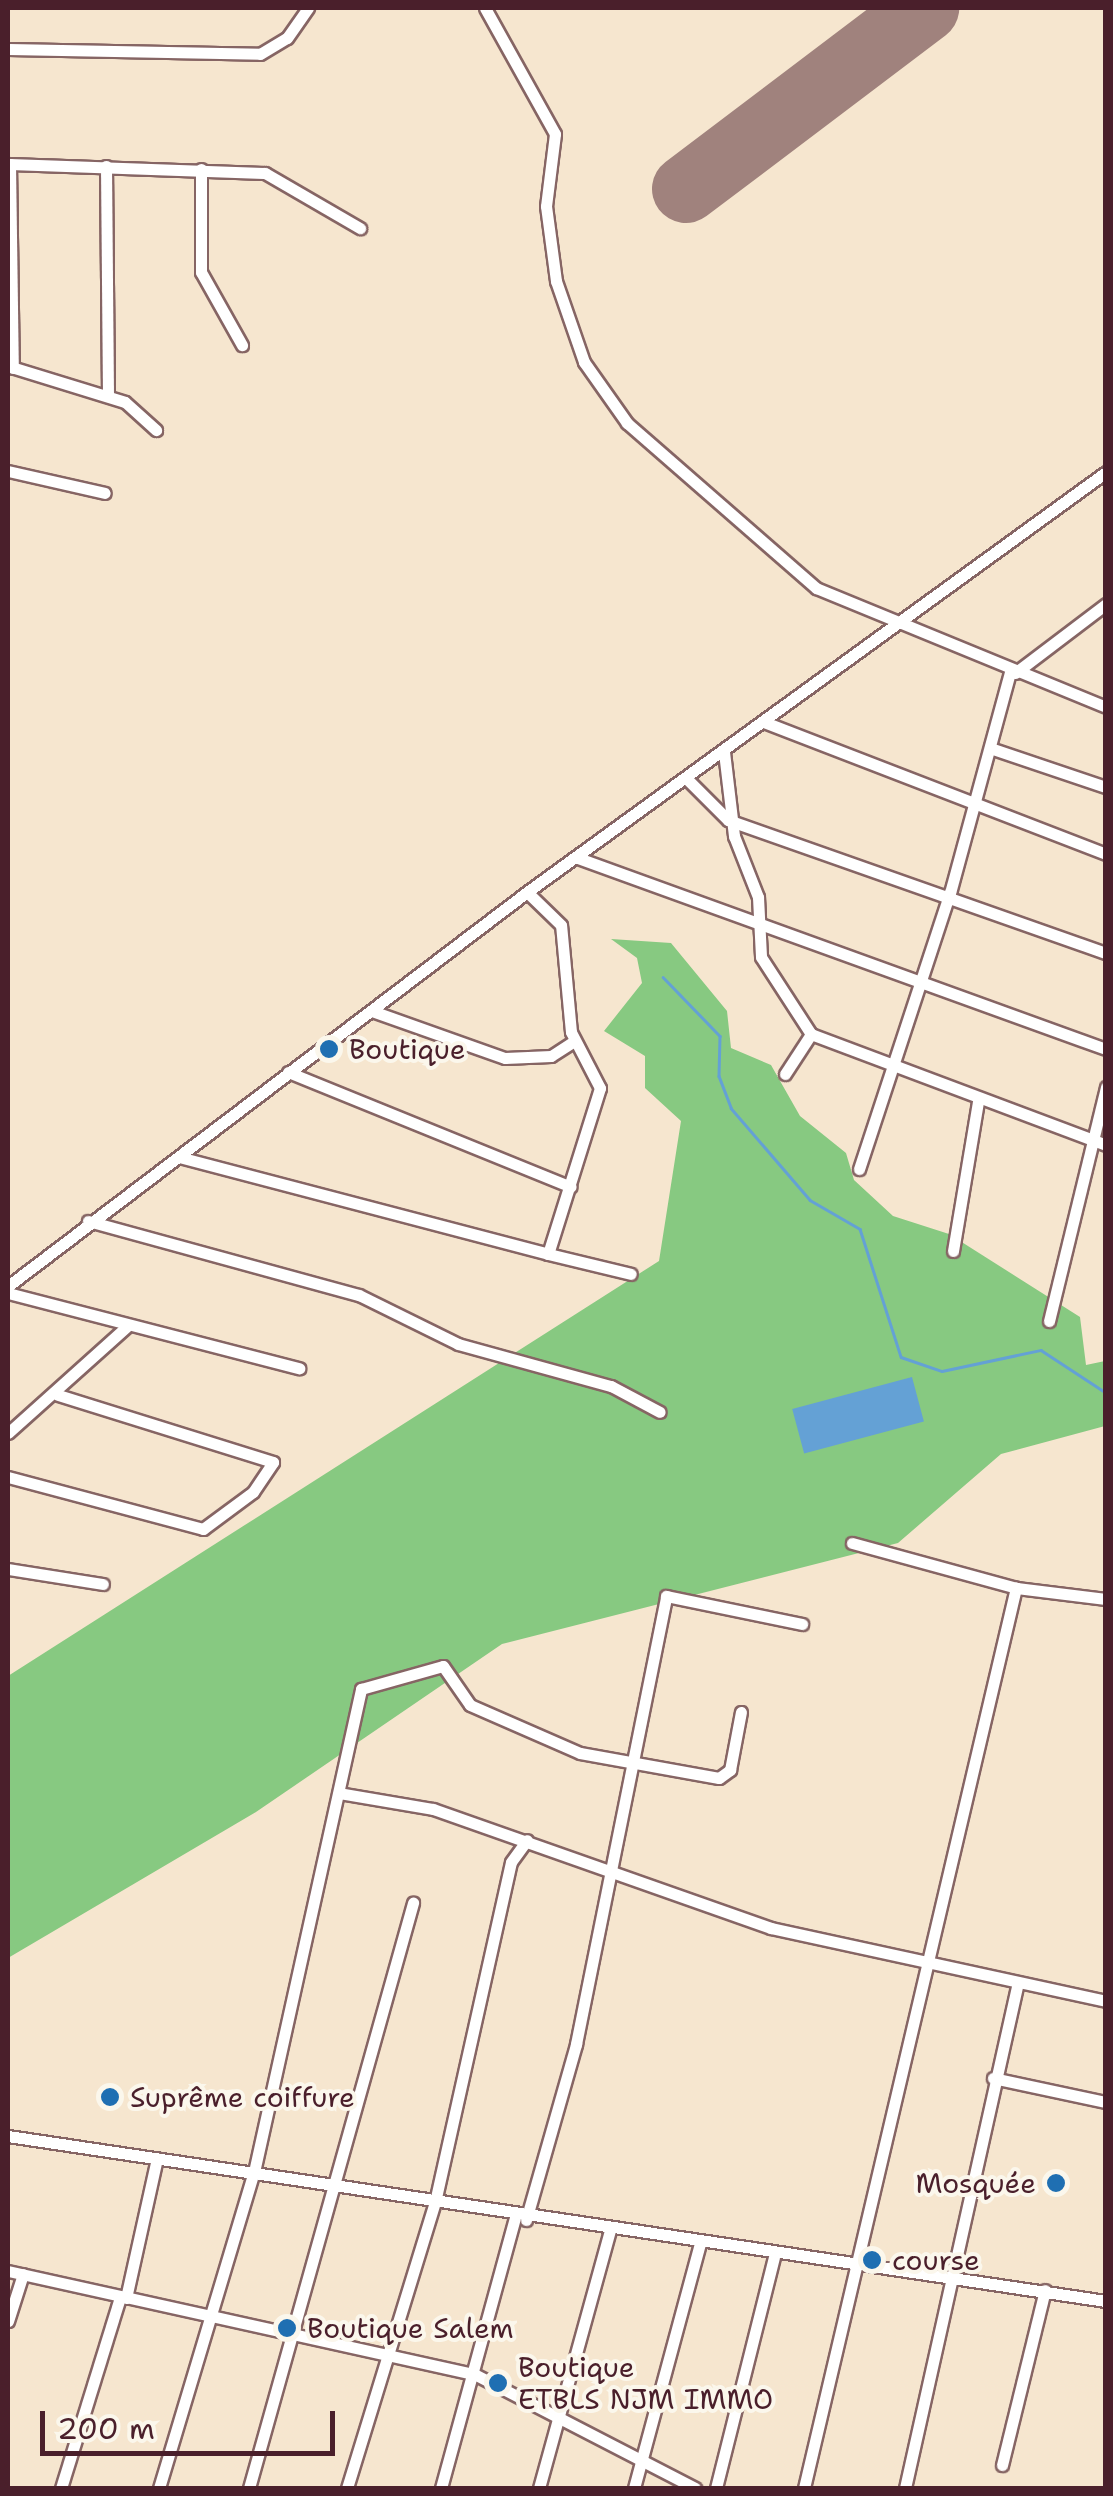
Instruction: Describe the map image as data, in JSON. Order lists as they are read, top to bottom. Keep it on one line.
{"places":["Boutique","Suprême coiffure","Mosquée","course","Boutique Salem","Boutique ETBLS NJM IMMO"],"scale_bar":"200 m"}
